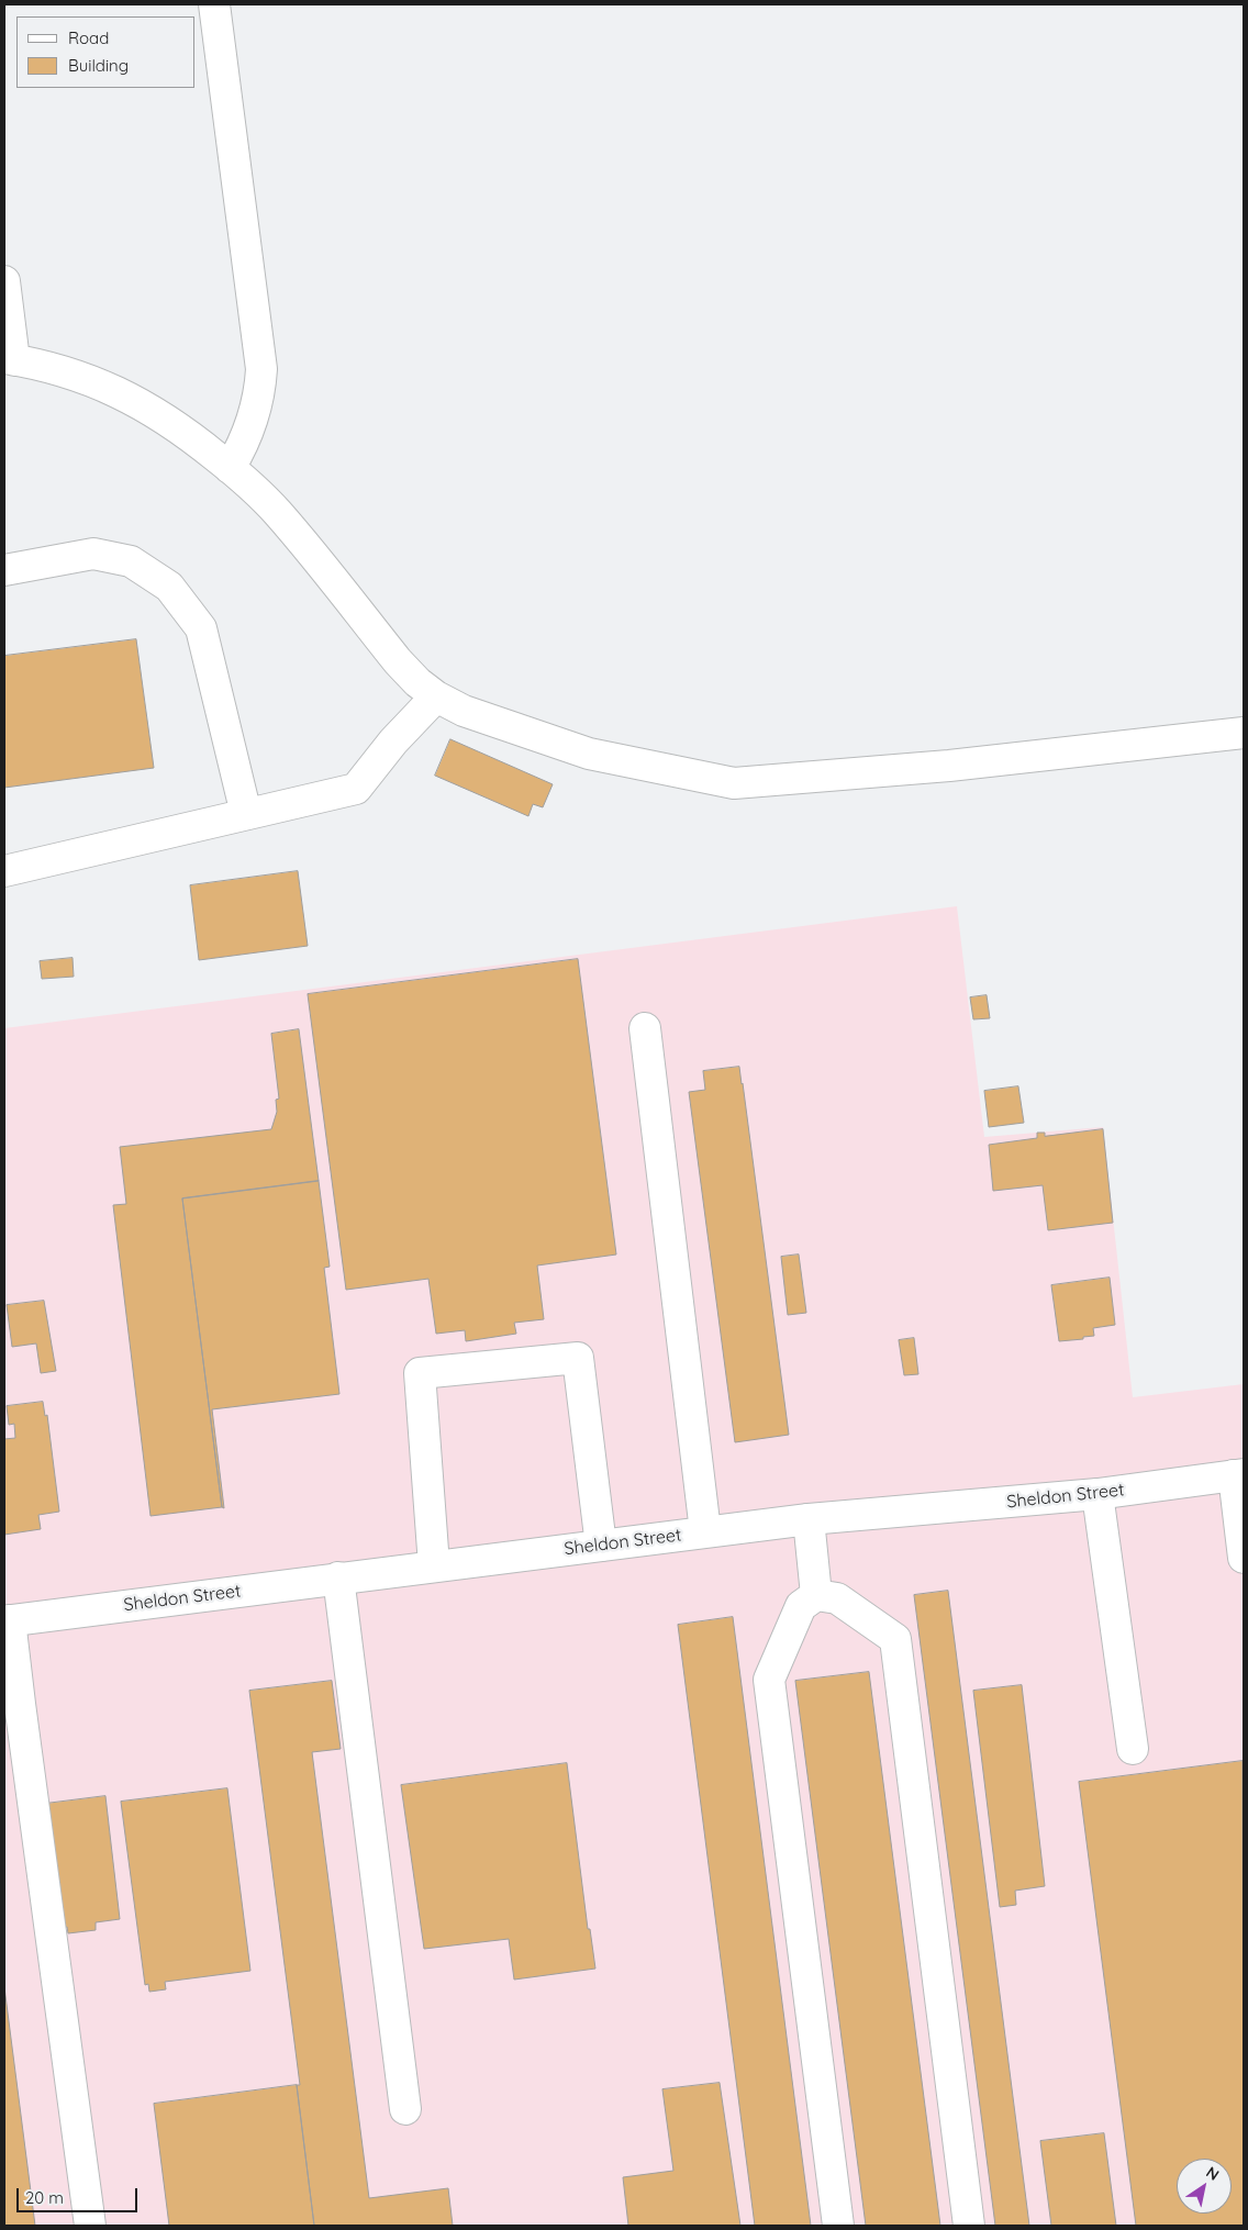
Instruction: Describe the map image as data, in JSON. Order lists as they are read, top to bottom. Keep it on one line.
{"streets":{"main road":["Sheldon Street"]},"legend":["Road","Building"],"scale_bar":"20 m","north":"top right"}
